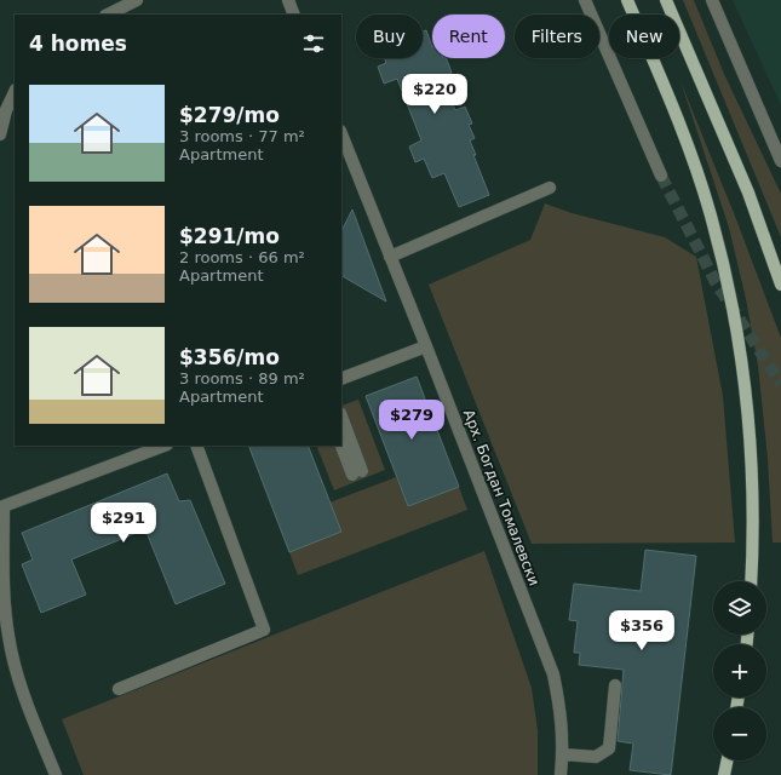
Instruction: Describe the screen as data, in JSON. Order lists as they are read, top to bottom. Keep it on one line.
{"streets":{"street":["Арх. Богдан Томалевски"]},"page":{"chip":["Buy","Rent","Filters","New"],"heading":"4 homes","list":[{"name":"$279/mo","note":"3 rooms · 77 m² · Apartment"},{"name":"$291/mo","note":"2 rooms · 66 m² · Apartment"},{"name":"$356/mo","note":"3 rooms · 89 m² · Apartment"}],"price":["$220","$279","$291","$356"],"map_buttons":["+","−"]}}
